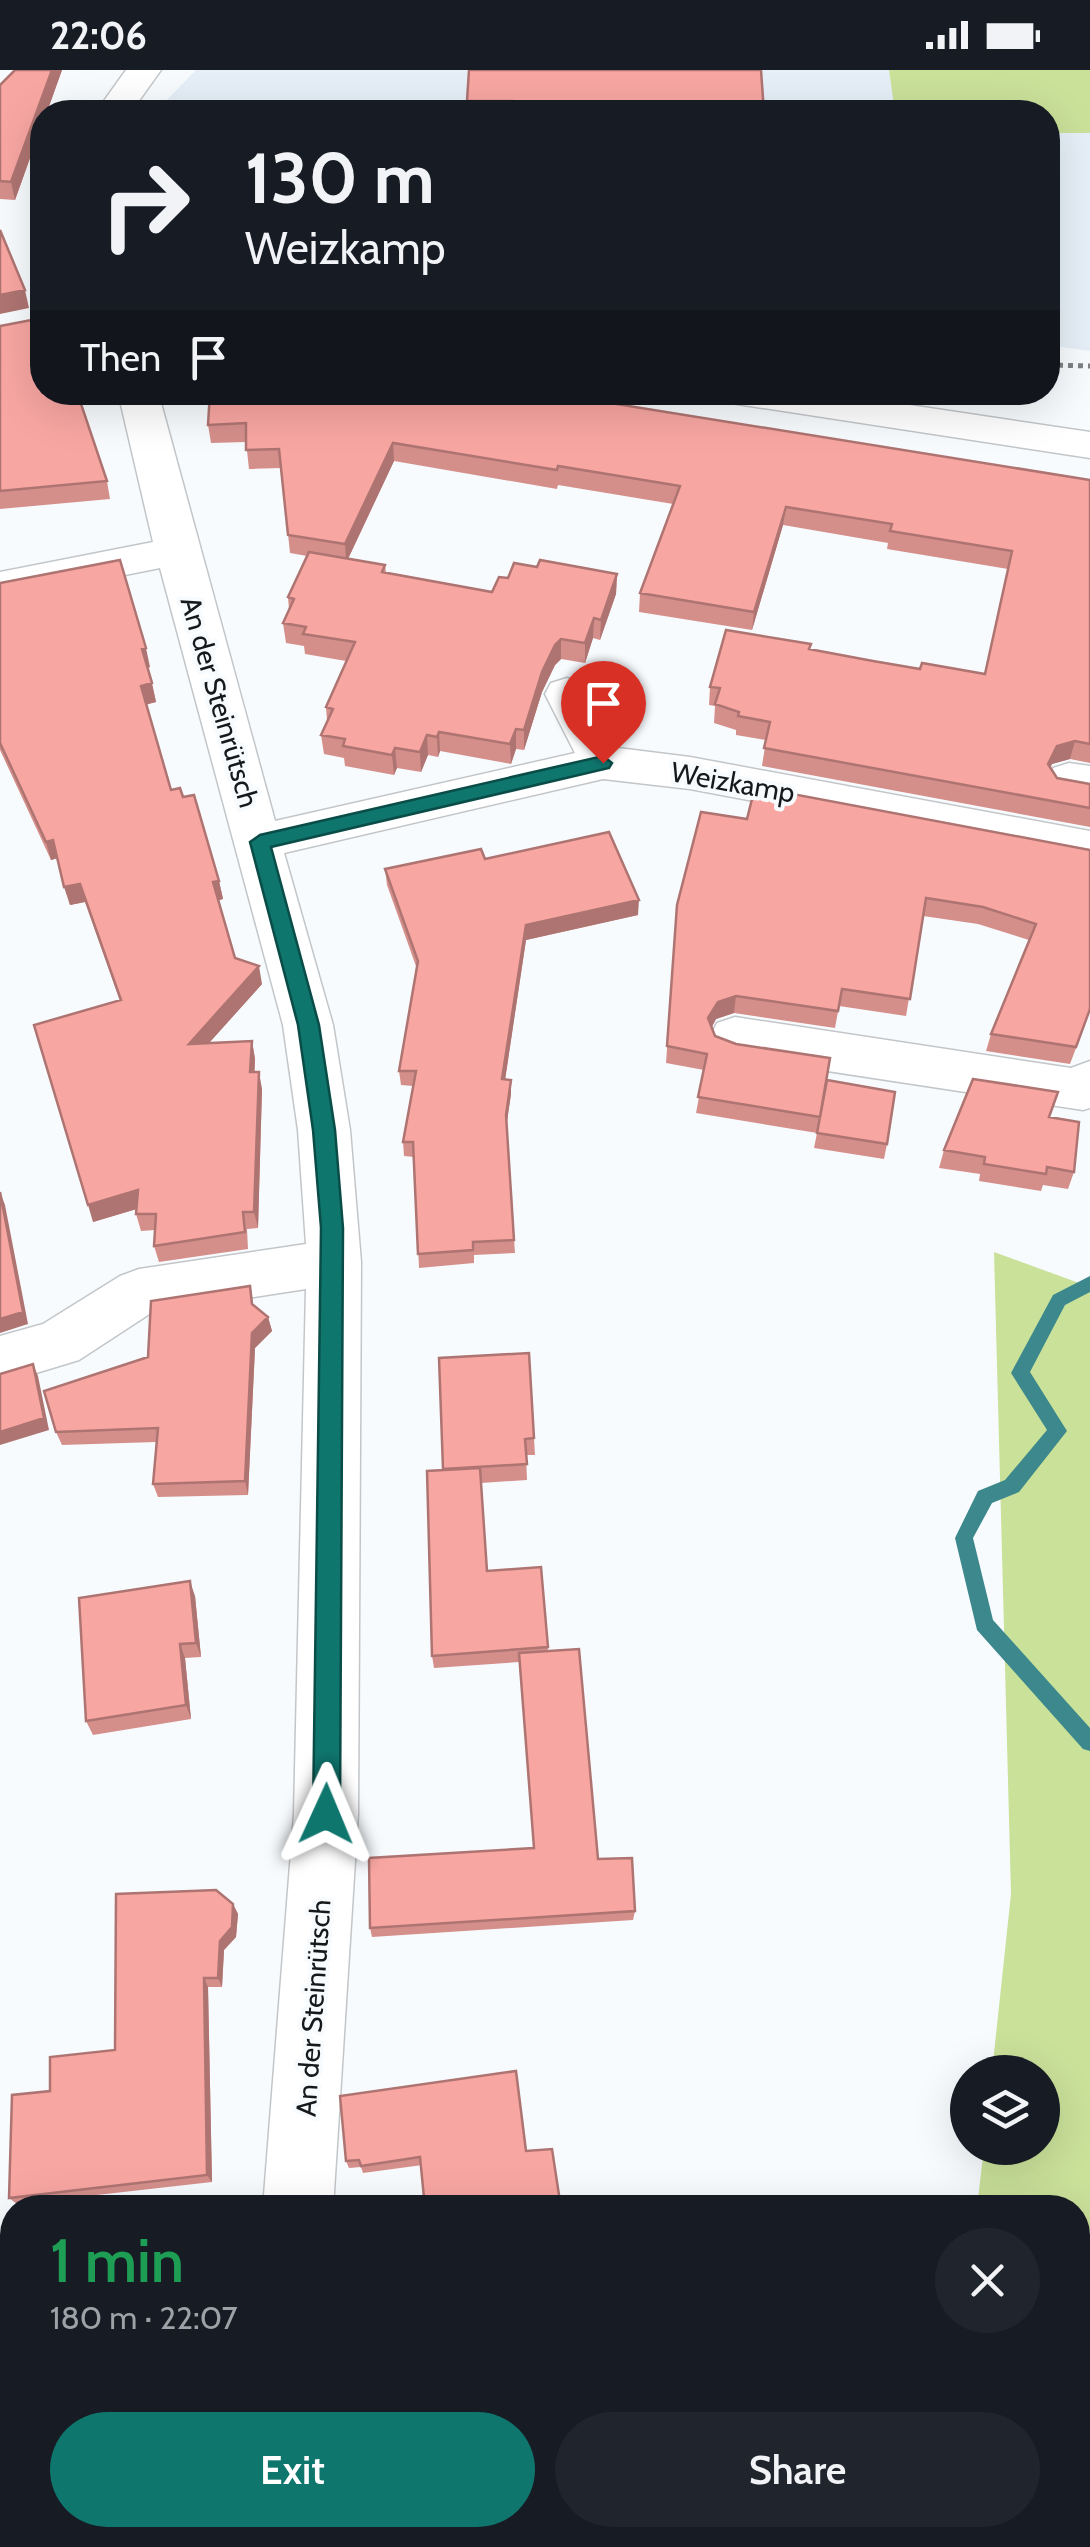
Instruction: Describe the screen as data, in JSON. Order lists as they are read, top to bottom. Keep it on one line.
{"streets":{"street":["An der Steinrütsch","Weizkamp"]},"crossings":[["An der Steinrütsch","Weizkamp"]],"page":{"status":"22:06","turn":["130 m","Weizkamp"],"then":"Then","heading":["1 min","180 m · 22:07"],"buttons":["Exit","Share"]}}
